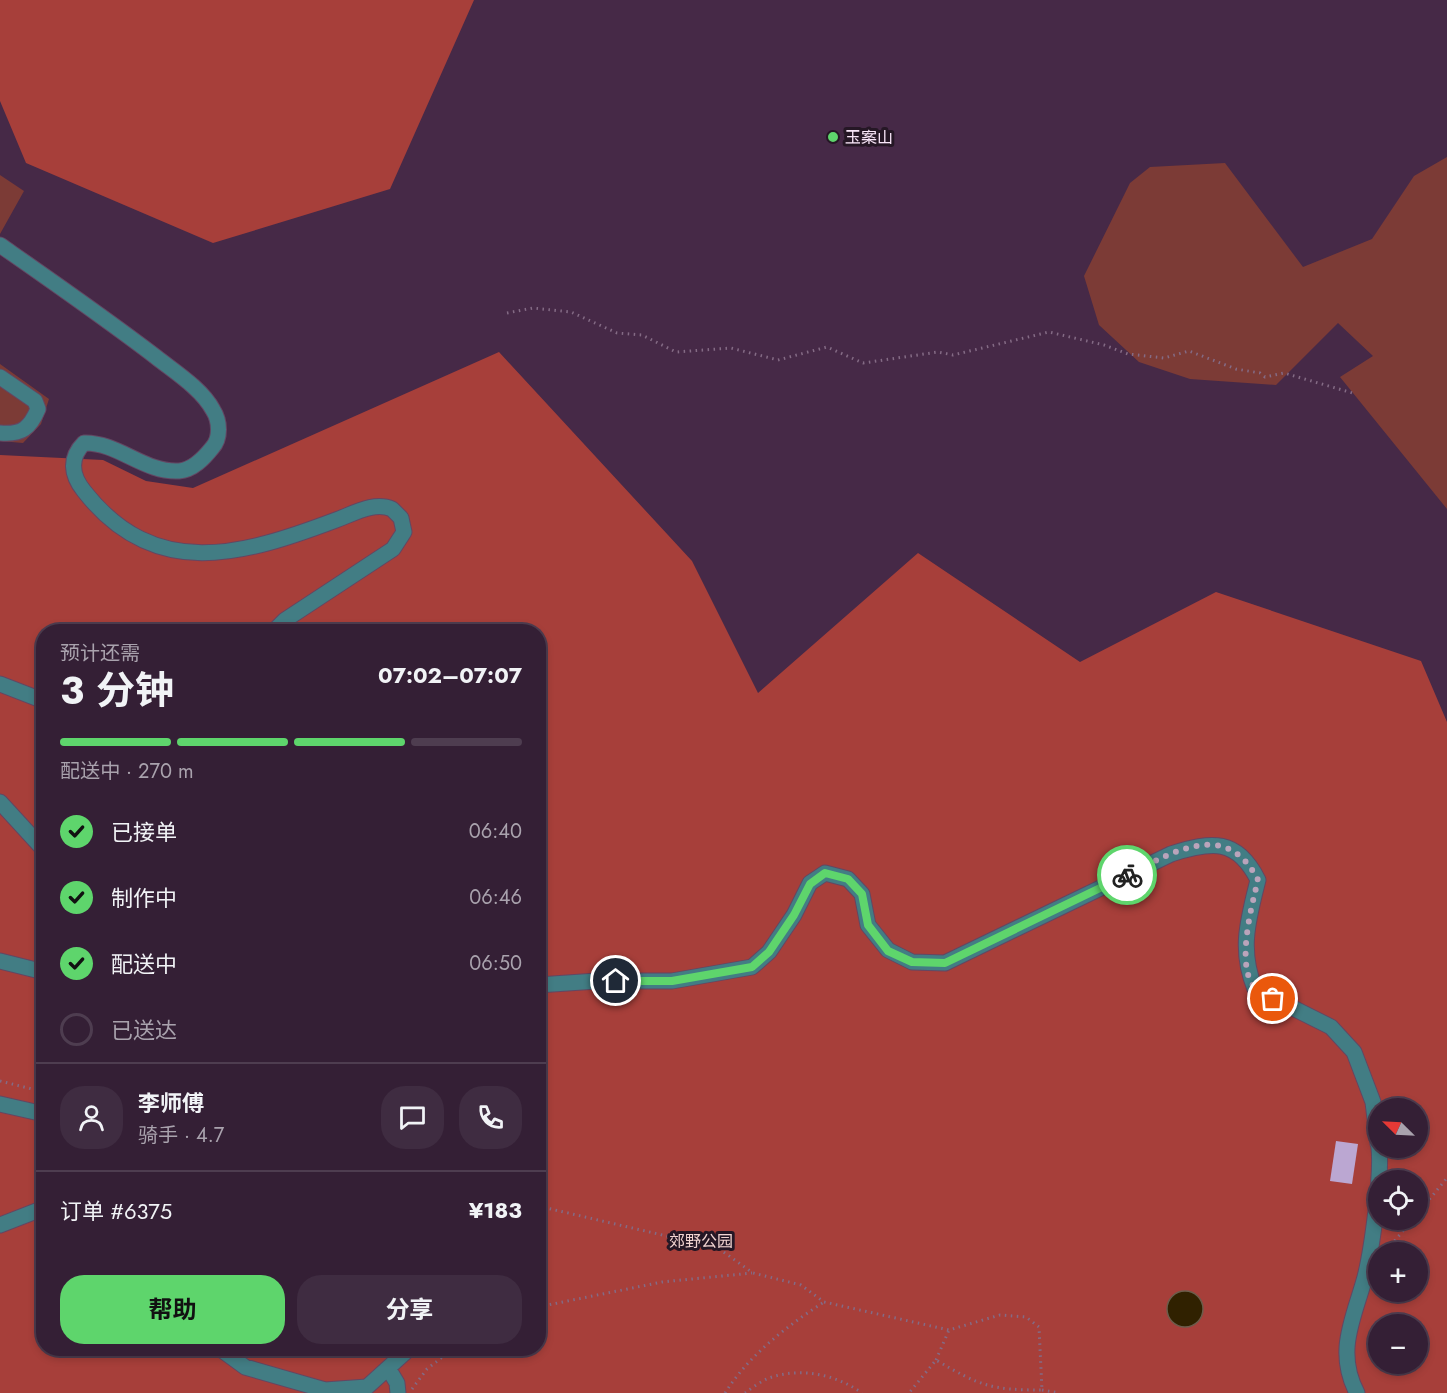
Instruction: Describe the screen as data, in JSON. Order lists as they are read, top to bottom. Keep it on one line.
{"parks":["郊野公园"],"places":["玉案山"],"north":"top left","page":{"heading":["3 分钟","预计还需","07:02–07:07"],"panel":["李师傅","骑手 · 4.7","订单 #6375","¥183"],"bar":"配送中 · 270 m","list":[["已接单","06:40"],["制作中","06:46"],["配送中","06:50"],"已送达"],"map_buttons":["+","−"],"buttons":["帮助","分享"]}}
